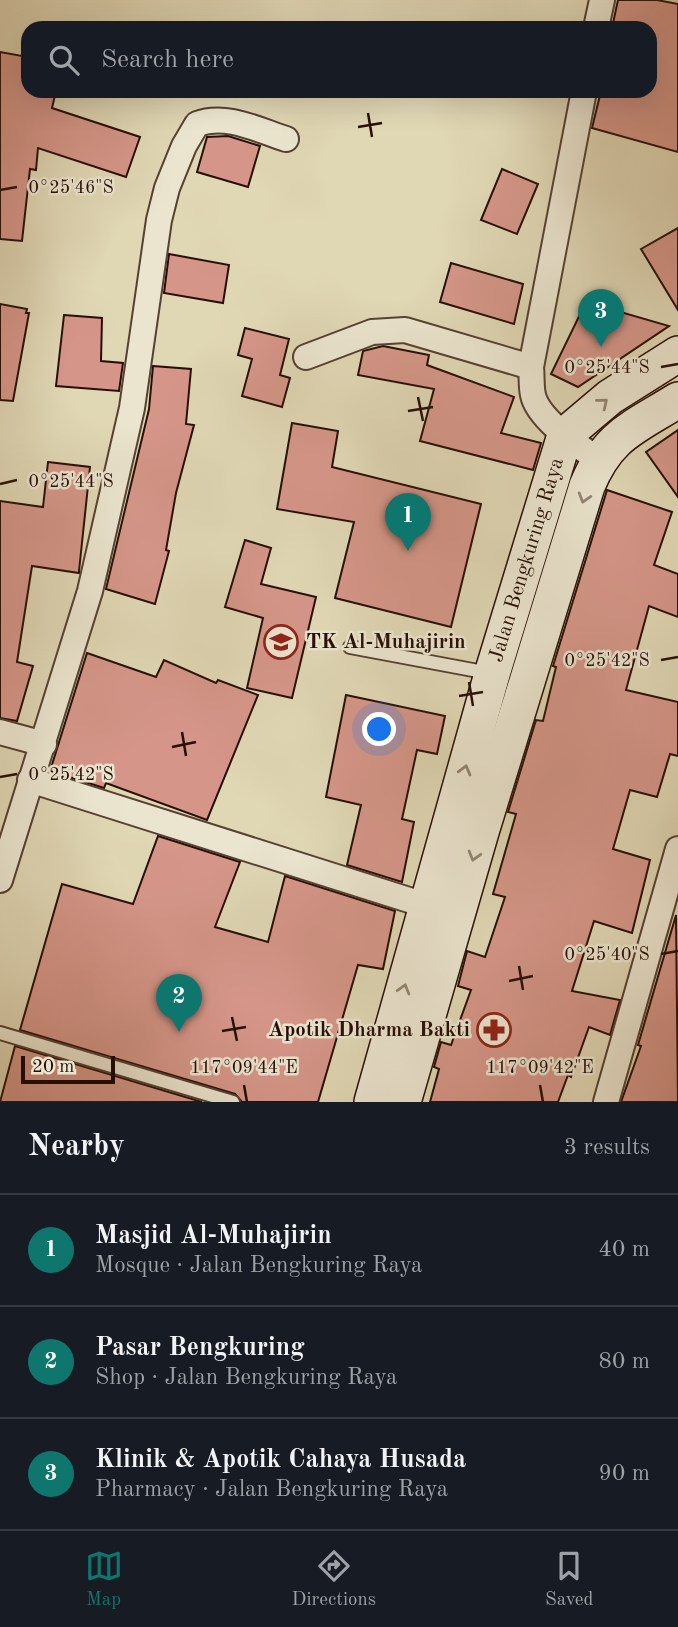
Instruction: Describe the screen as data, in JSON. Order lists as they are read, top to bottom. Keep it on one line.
{"streets":{"street":["Jalan Bengkuring Raya"]},"places":{"school or university":["TK Al-Muhajirin"],"pharmacy":["Apotik Dharma Bakti"]},"scale_bar":"20 m","page":{"search":"Search here","pins":["3","1","2"],"scale":"20 m","heading":["Nearby","3 results"],"list":[{"mark":"1","name":"Masjid Al-Muhajirin","note":"Mosque · Jalan Bengkuring Raya","value":"40 m"},{"mark":"2","name":"Pasar Bengkuring","note":"Shop · Jalan Bengkuring Raya","value":"80 m"},{"mark":"3","name":"Klinik & Apotik Cahaya Husada","note":"Pharmacy · Jalan Bengkuring Raya","value":"90 m"}],"nav":["Map","Directions","Saved"]},"coordinates":["0°25'46\"S","0°25'44\"S","0°25'42\"S","0°25'40\"S","117°09'44\"E","117°09'42\"E"]}
